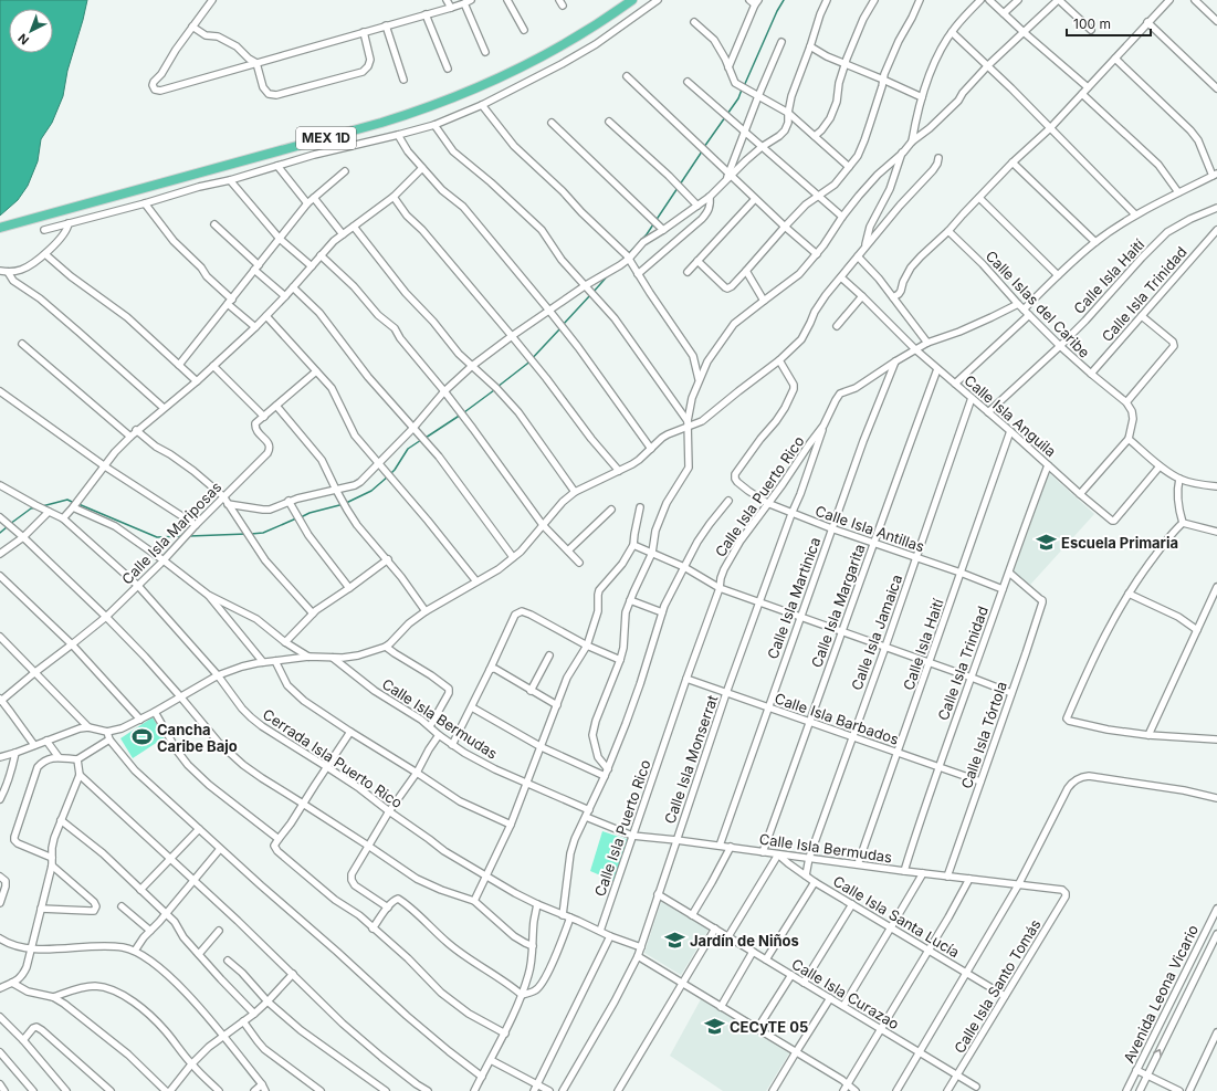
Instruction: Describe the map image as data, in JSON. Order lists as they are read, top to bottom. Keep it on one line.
{"streets":{"highway":["MEX 1D"],"street":["Calle Isla Haití","Calle Isla Trinidad","Calle Islas del Caribe","Calle Isla Anguila","Calle Isla Puerto Rico","Calle Isla Antillas","Calle Isla Mariposas","Calle Isla Martinica","Calle Isla Margarita","Calle Isla Jamaica","Calle Isla Bermudas","Calle Isla Barbados","Calle Isla Tórtola","Cerrada Isla Puerto Rico","Calle Isla Monserrat","Calle Isla Santa Lucía","Calle Isla Santo Tomás","Calle Isla Curazao","Avenida Leona Vicario"]},"crossings":[["Calle Isla Haití","Calle Islas del Caribe"],["Calle Isla Haití","Calle Isla Anguila"],["Calle Isla Haití","Calle Isla Antillas"],["Calle Isla Haití","Calle Isla Bermudas"],["Calle Isla Haití","Calle Isla Barbados"],["Calle Isla Trinidad","Calle Islas del Caribe"],["Calle Isla Trinidad","Calle Isla Anguila"],["Calle Isla Trinidad","Calle Isla Antillas"],["Calle Isla Trinidad","Calle Isla Bermudas"],["Calle Isla Trinidad","Calle Isla Barbados"],["Calle Isla Trinidad","Calle Isla Tórtola"],["Calle Islas del Caribe","Calle Isla Puerto Rico"],["Calle Isla Anguila","Calle Isla Puerto Rico"],["Calle Isla Anguila","Calle Isla Margarita"],["Calle Isla Anguila","Calle Isla Jamaica"],["Calle Isla Puerto Rico","Calle Isla Antillas"],["Calle Isla Puerto Rico","Calle Isla Martinica"],["Calle Isla Puerto Rico","Calle Isla Bermudas"],["Calle Isla Puerto Rico","Calle Isla Barbados"],["Calle Isla Puerto Rico","Cerrada Isla Puerto Rico"],["Calle Isla Puerto Rico","Calle Isla Monserrat"],["Calle Isla Antillas","Calle Isla Martinica"],["Calle Isla Antillas","Calle Isla Margarita"],["Calle Isla Antillas","Calle Isla Jamaica"],["Calle Isla Antillas","Calle Isla Monserrat"],["Calle Isla Mariposas","Cerrada Isla Puerto Rico"],["Calle Isla Martinica","Calle Isla Bermudas"],["Calle Isla Martinica","Calle Isla Barbados"],["Calle Isla Margarita","Calle Isla Bermudas"],["Calle Isla Margarita","Calle Isla Barbados"],["Calle Isla Jamaica","Calle Isla Bermudas"],["Calle Isla Jamaica","Calle Isla Barbados"],["Calle Isla Jamaica","Calle Isla Santa Lucía"],["Calle Isla Bermudas","Calle Isla Tórtola"],["Calle Isla Bermudas","Calle Isla Monserrat"],["Calle Isla Bermudas","Calle Isla Santa Lucía"],["Calle Isla Bermudas","Calle Isla Santo Tomás"],["Calle Isla Barbados","Calle Isla Tórtola"],["Calle Isla Barbados","Calle Isla Monserrat"],["Cerrada Isla Puerto Rico","Calle Isla Monserrat"],["Calle Isla Monserrat","Calle Isla Curazao"],["Calle Isla Santa Lucía","Calle Isla Santo Tomás"],["Calle Isla Santo Tomás","Calle Isla Curazao"]],"places":{"school or university":["Escuela Primaria","Jardín de Niños","CECyTE 05"],"sports":["Cancha Caribe Bajo"]},"scale_bar":"100 m","north":"bottom left"}
